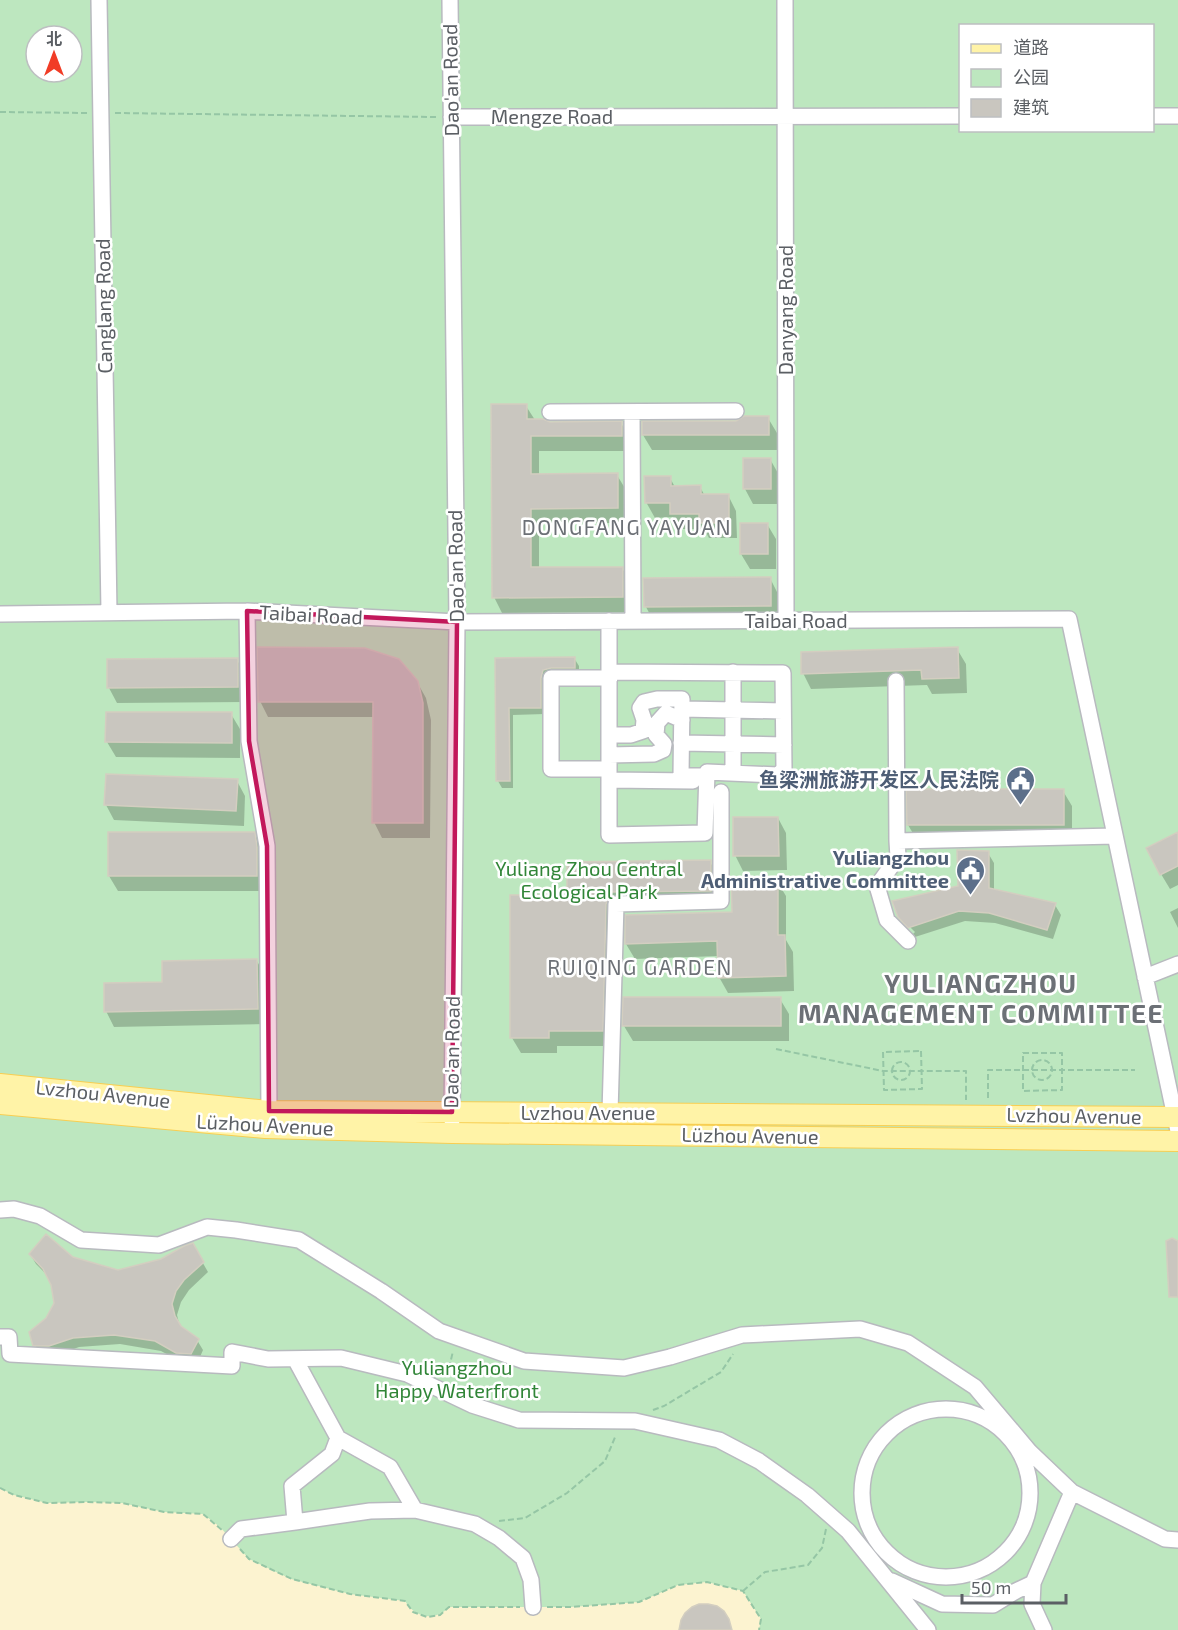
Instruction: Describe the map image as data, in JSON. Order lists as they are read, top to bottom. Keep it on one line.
{"streets":{"main road":["Lvzhou Avenue","Lüzhou Avenue"],"street":["Dao'an Road","Mengze Road","Canglang Road","Danyang Road","Taibai Road"]},"crossings":[["Dao'an Road","Mengze Road"],["Dao'an Road","Taibai Road"],["Dao'an Road","Lvzhou Avenue"],["Dao'an Road","Lüzhou Avenue"],["Mengze Road","Danyang Road"],["Canglang Road","Taibai Road"],["Danyang Road","Taibai Road"],["Taibai Road","Lvzhou Avenue"]],"districts":["DONGFANG YAYUAN","RUIQING GARDEN","YULIANGZHOU MANAGEMENT COMMITTEE"],"parks":["Yuliang Zhou Central Ecological Park","Yuliangzhou Happy Waterfront"],"places":{"public building":["鱼梁洲旅游开发区人民法院","Yuliangzhou Administrative Committee"]},"legend":["道路","公园","建筑"],"scale_bar":"50 m","north":"top"}
